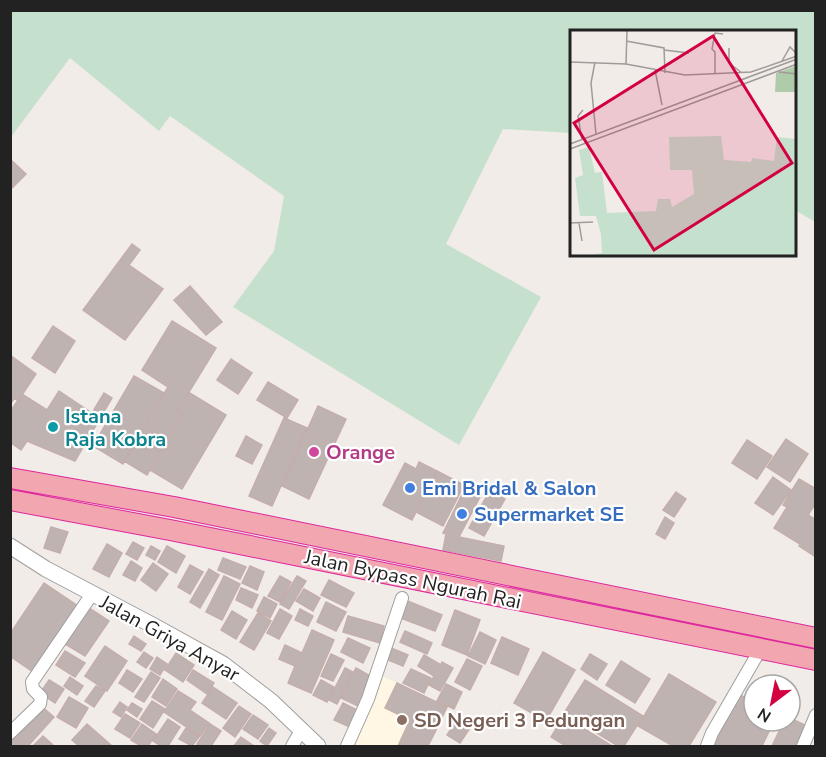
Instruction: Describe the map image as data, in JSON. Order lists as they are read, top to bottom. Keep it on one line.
{"streets":{"highway":["Jalan Bypass Ngurah Rai"],"street":["Jalan Griya Anyar"]},"places":["Istana Raja Kobra","Orange","Emi Bridal & Salon","Supermarket SE","SD Negeri 3 Pedungan"],"north":"bottom left"}
